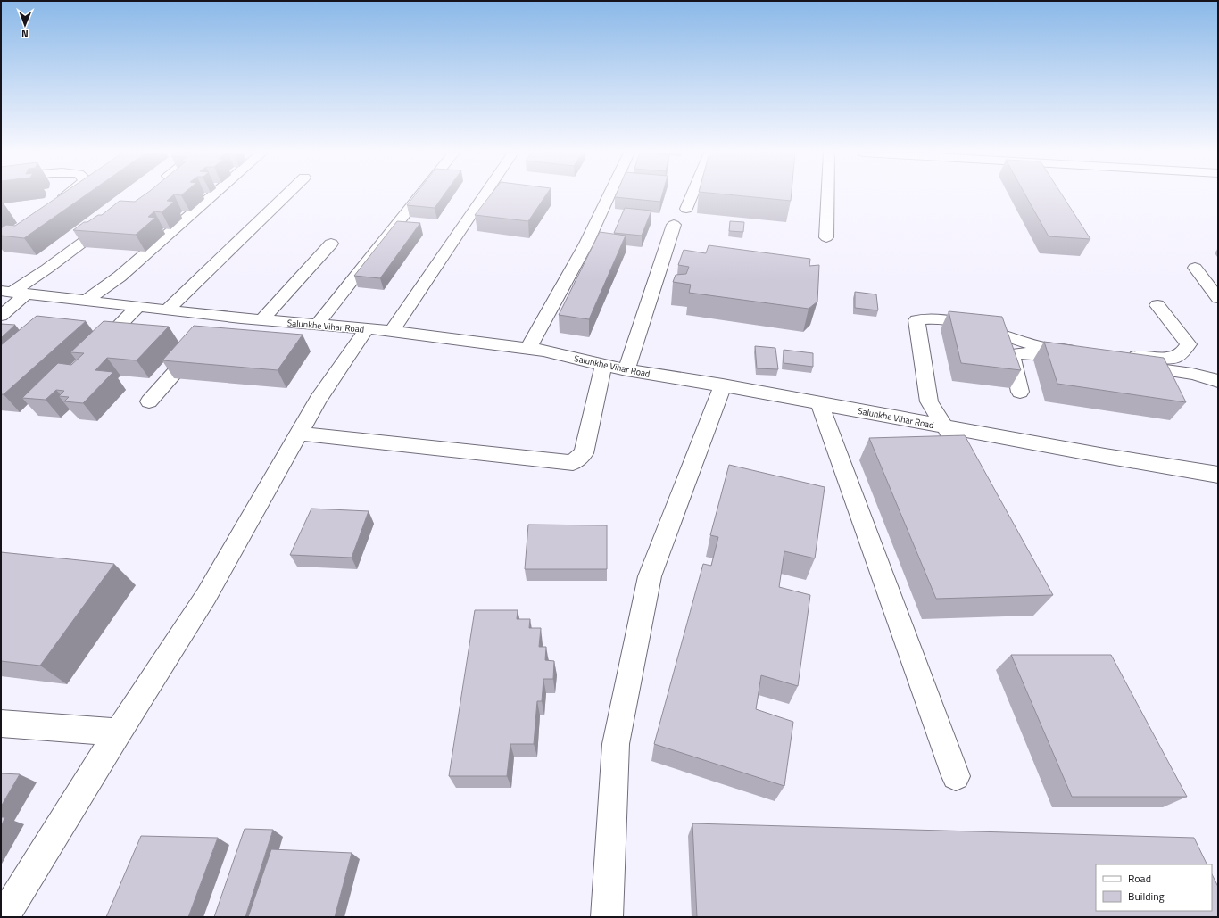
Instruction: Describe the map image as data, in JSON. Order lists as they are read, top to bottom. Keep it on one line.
{"streets":{"street":["Salunkhe Vihar Road"]},"legend":["Road","Building"],"north":"bottom"}
